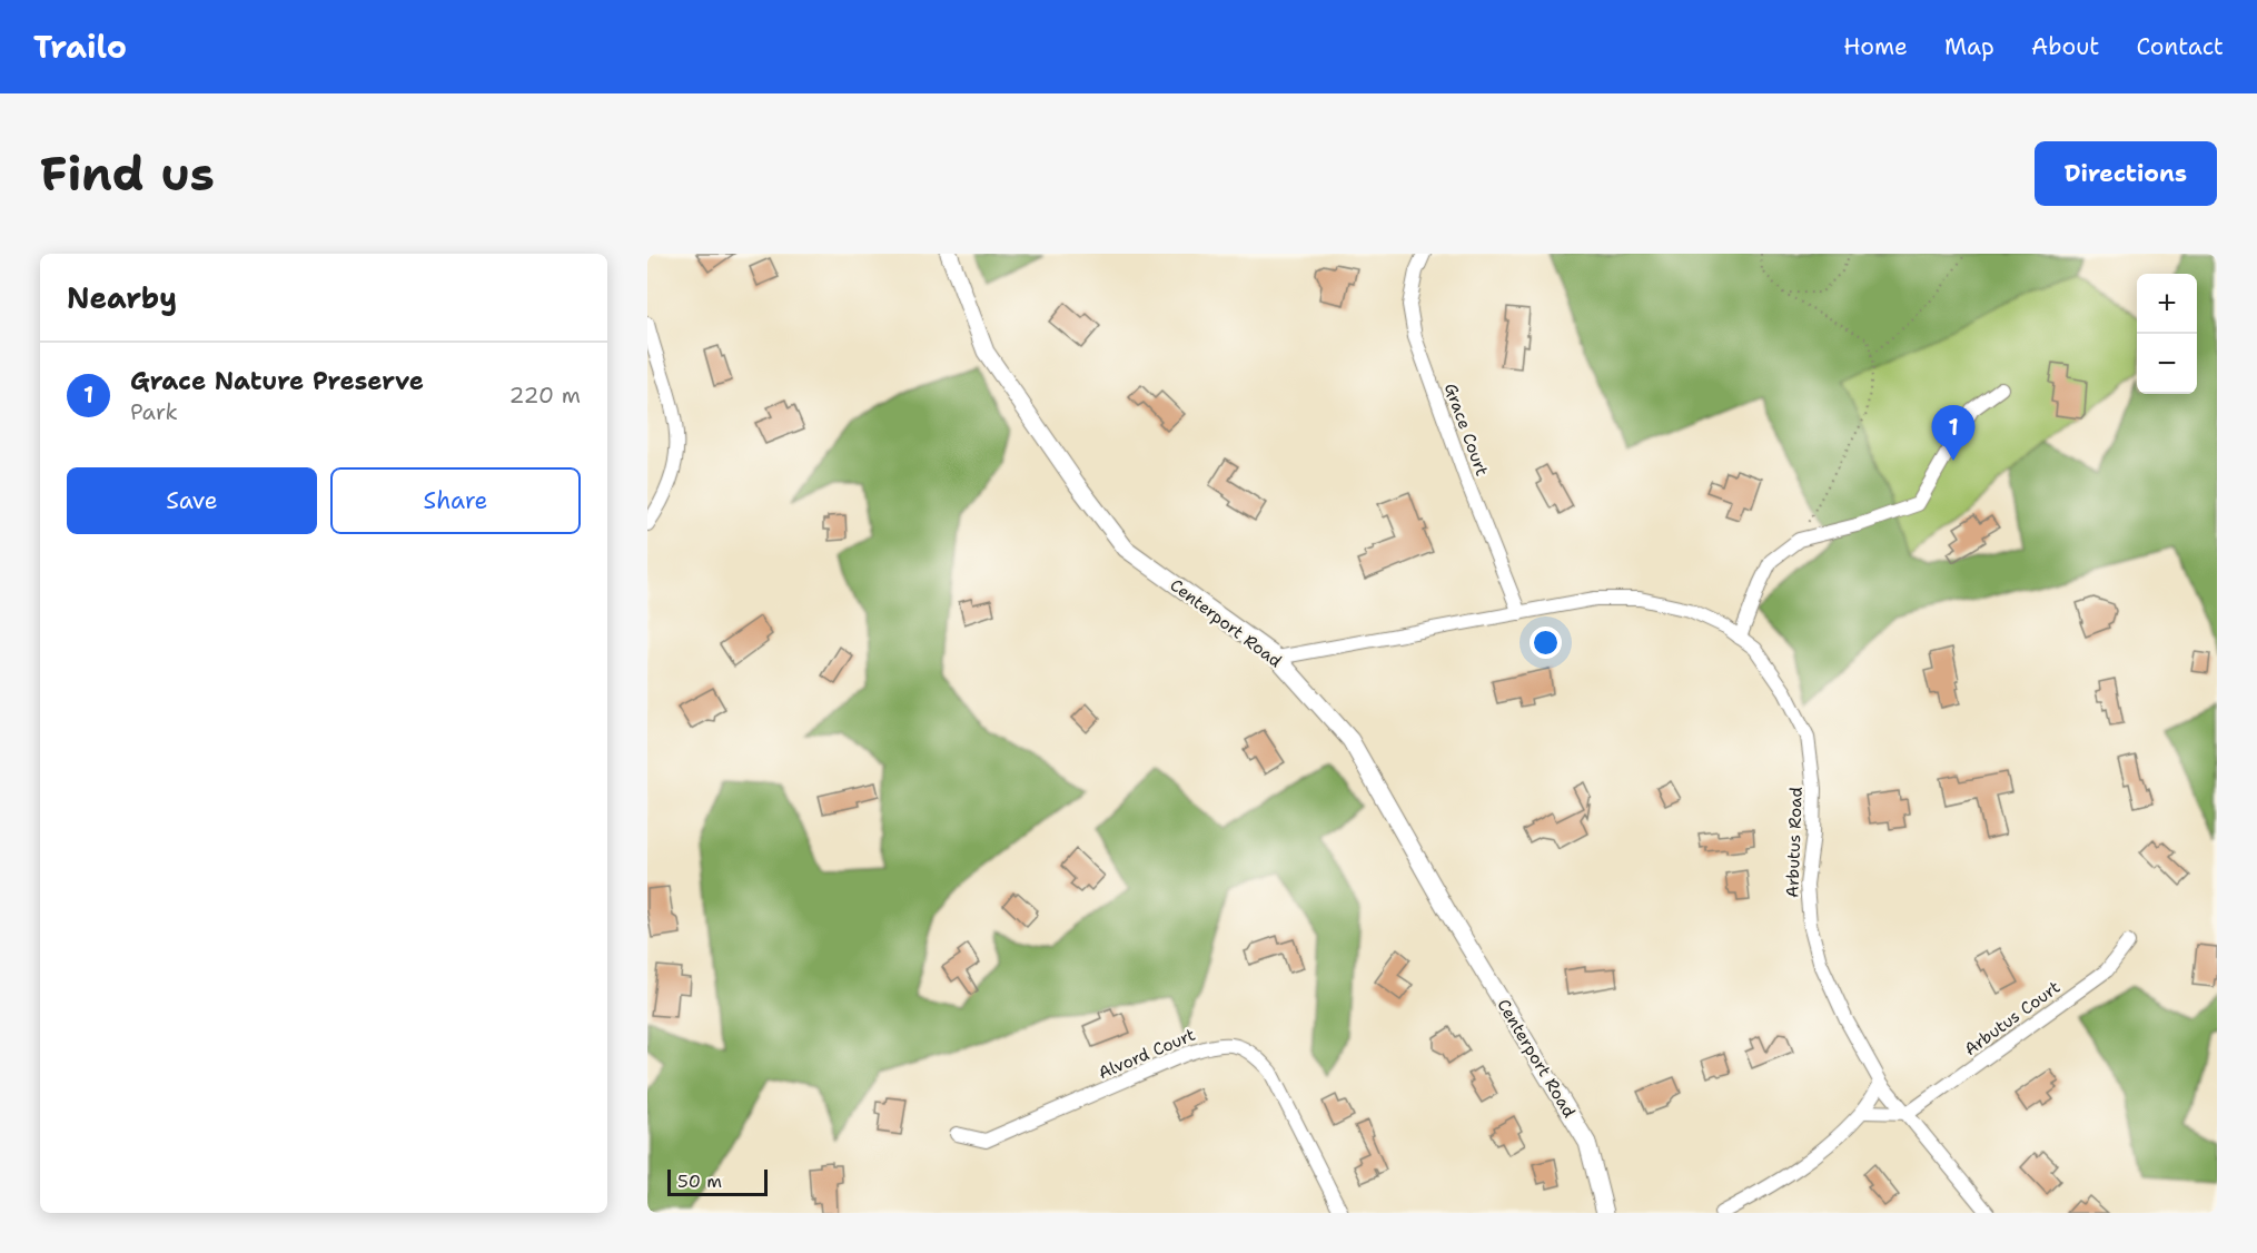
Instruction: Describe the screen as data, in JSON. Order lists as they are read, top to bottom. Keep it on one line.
{"streets":{"main road":["Centerport Road"],"street":["Grace Court","Arbutus Road","Arbutus Court","Alvord Court"]},"crossings":[["Grace Court","Arbutus Road"],["Centerport Road","Arbutus Road"],["Arbutus Road","Arbutus Court"]],"scale_bar":"50 m","page":{"header":"Trailo","nav":["Home","Map","About","Contact"],"buttons":["Directions",["Save","Share"]],"title":"Find us","heading":"Nearby","map_buttons":["+","−"],"list":[{"mark":"1","name":"Grace Nature Preserve","note":"Park","value":"220 m"}],"pins":"1","scale":"50 m"}}
